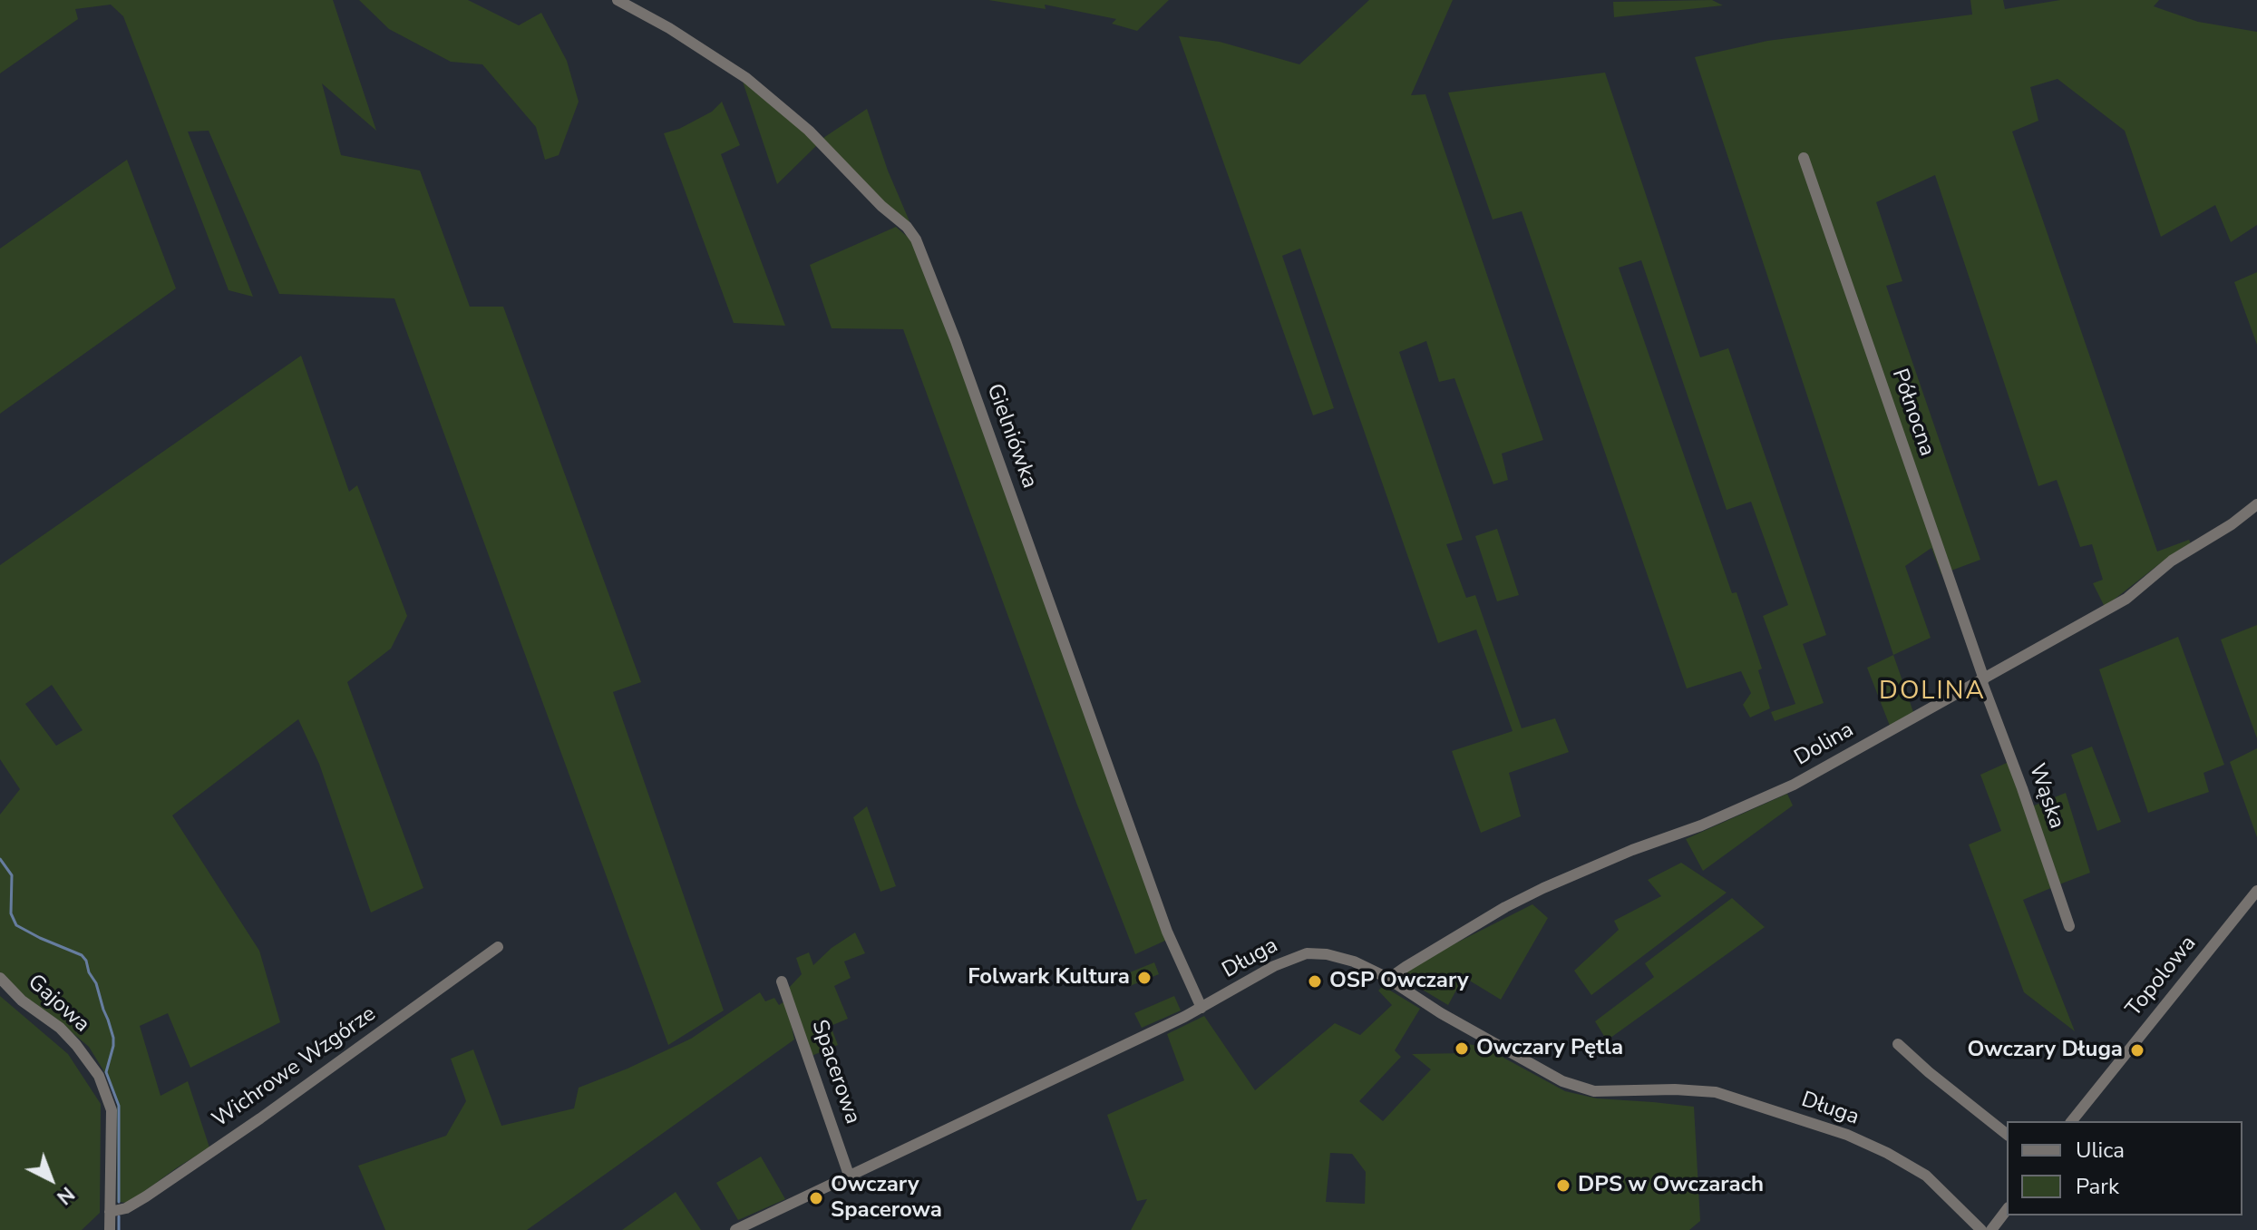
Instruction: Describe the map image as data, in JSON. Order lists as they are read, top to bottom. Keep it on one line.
{"streets":{"street":["Północna","Gielniówka","Dolina","Wąska","Długa","Topolowa","Gajowa","Wichrowe Wzgórze","Spacerowa"]},"crossings":[["Północna","Dolina"],["Północna","Wąska"],["Gielniówka","Długa"],["Dolina","Wąska"],["Dolina","Długa"],["Długa","Spacerowa"],["Gajowa","Wichrowe Wzgórze"]],"districts":["DOLINA"],"places":["Folwark Kultura","OSP Owczary","Owczary Pętla","Owczary Długa","DPS w Owczarach","Owczary Spacerowa"],"legend":["Ulica","Park"],"north":"bottom right"}
